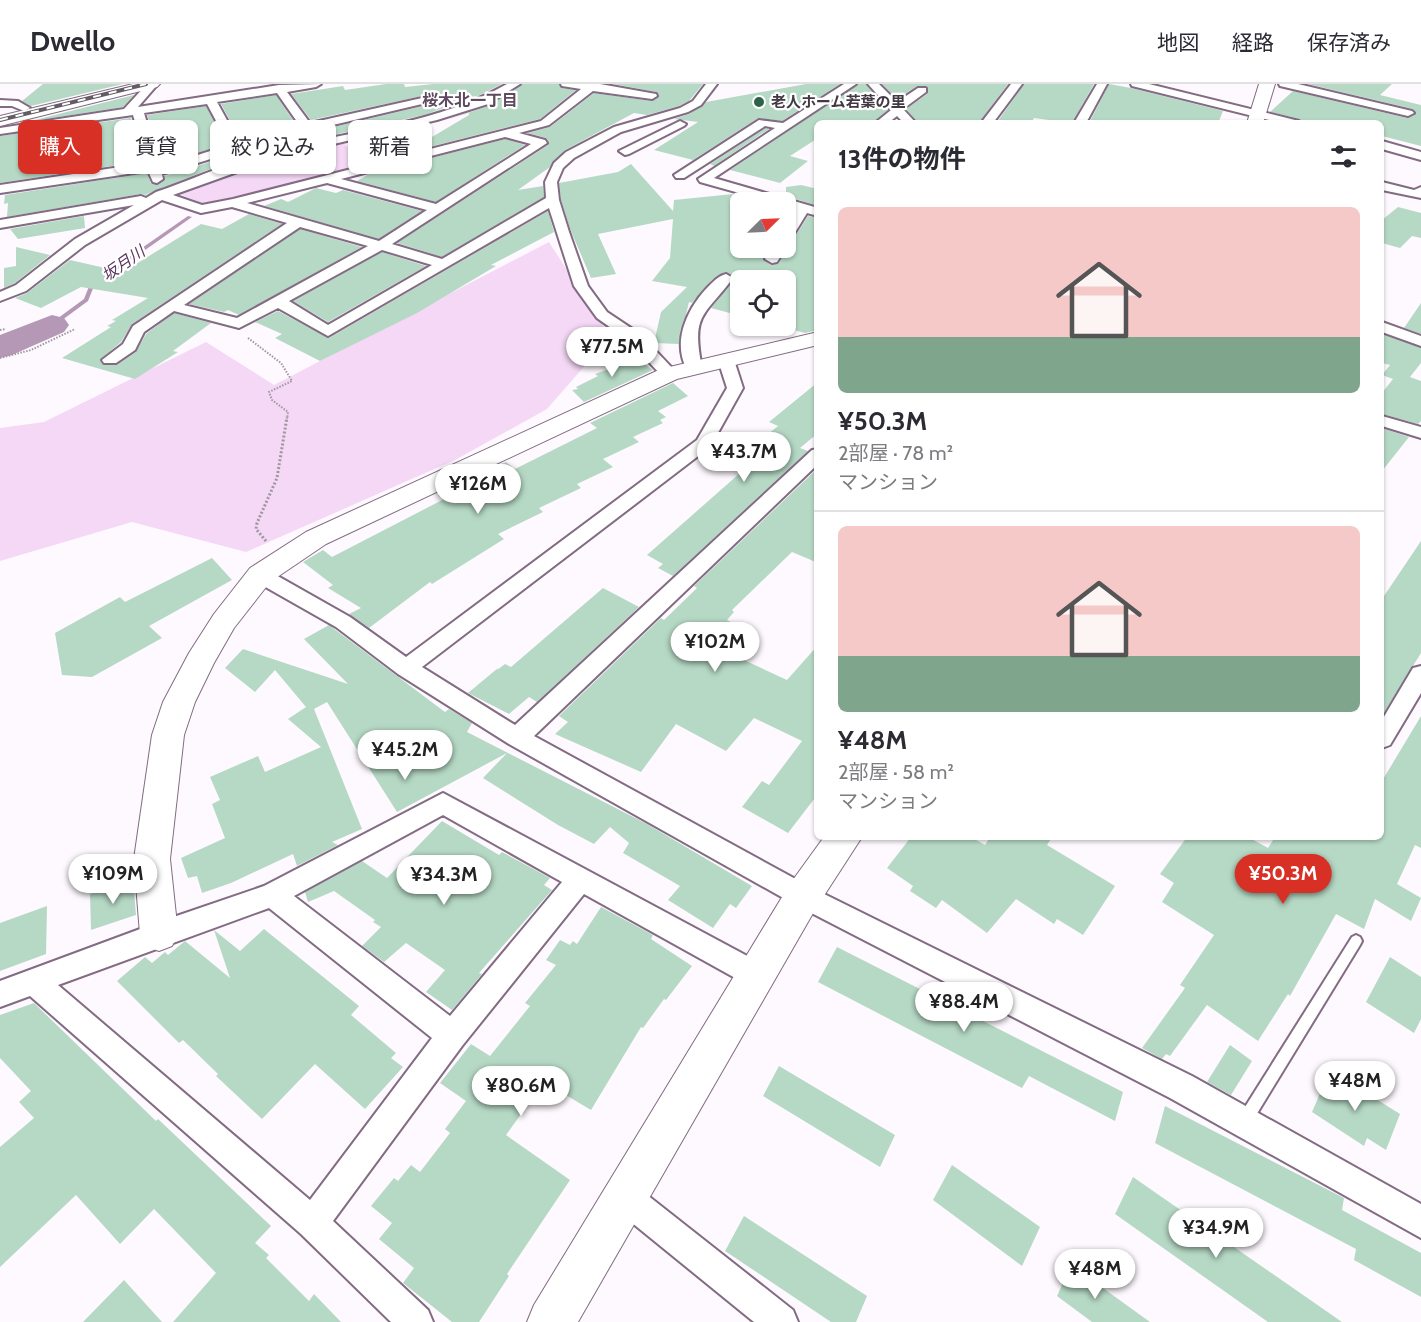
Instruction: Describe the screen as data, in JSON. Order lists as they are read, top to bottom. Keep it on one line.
{"districts":["桜木北一丁目"],"water":["坂月川"],"places":["老人ホーム若葉の里"],"north":"top right","page":{"header":"Dwello","nav":["地図","経路","保存済み"],"chip":["購入","賃貸","絞り込み","新着"],"heading":"13件の物件","list":[{"name":"¥50.3M","note":"2部屋 · 78 m² · マンション"},{"name":"¥48M","note":"2部屋 · 58 m² · マンション"}],"price":["¥77.5M","¥43.7M","¥126M","¥102M","¥45.2M","¥109M","¥50.3M","¥34.3M","¥88.4M","¥48M","¥80.6M","¥34.9M","¥48M"]}}
